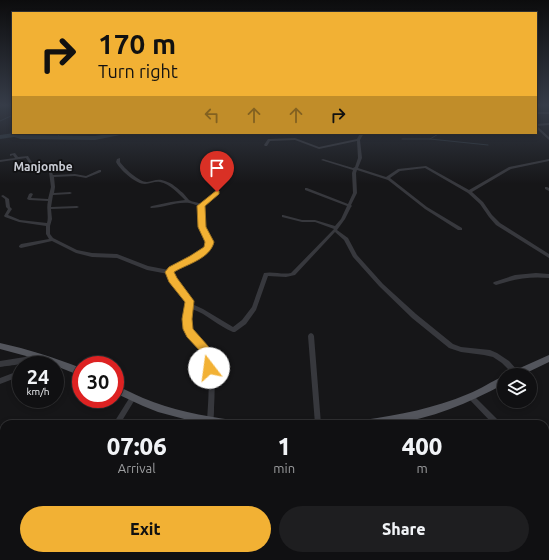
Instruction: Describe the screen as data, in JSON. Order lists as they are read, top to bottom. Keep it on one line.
{"districts":["Manjombe"],"page":{"turn":["170 m","Turn right"],"speed":"24 km/h","limit":"30","eta":["07:06","Arrival","1","min","400","m"],"buttons":["Exit","Share"]}}
